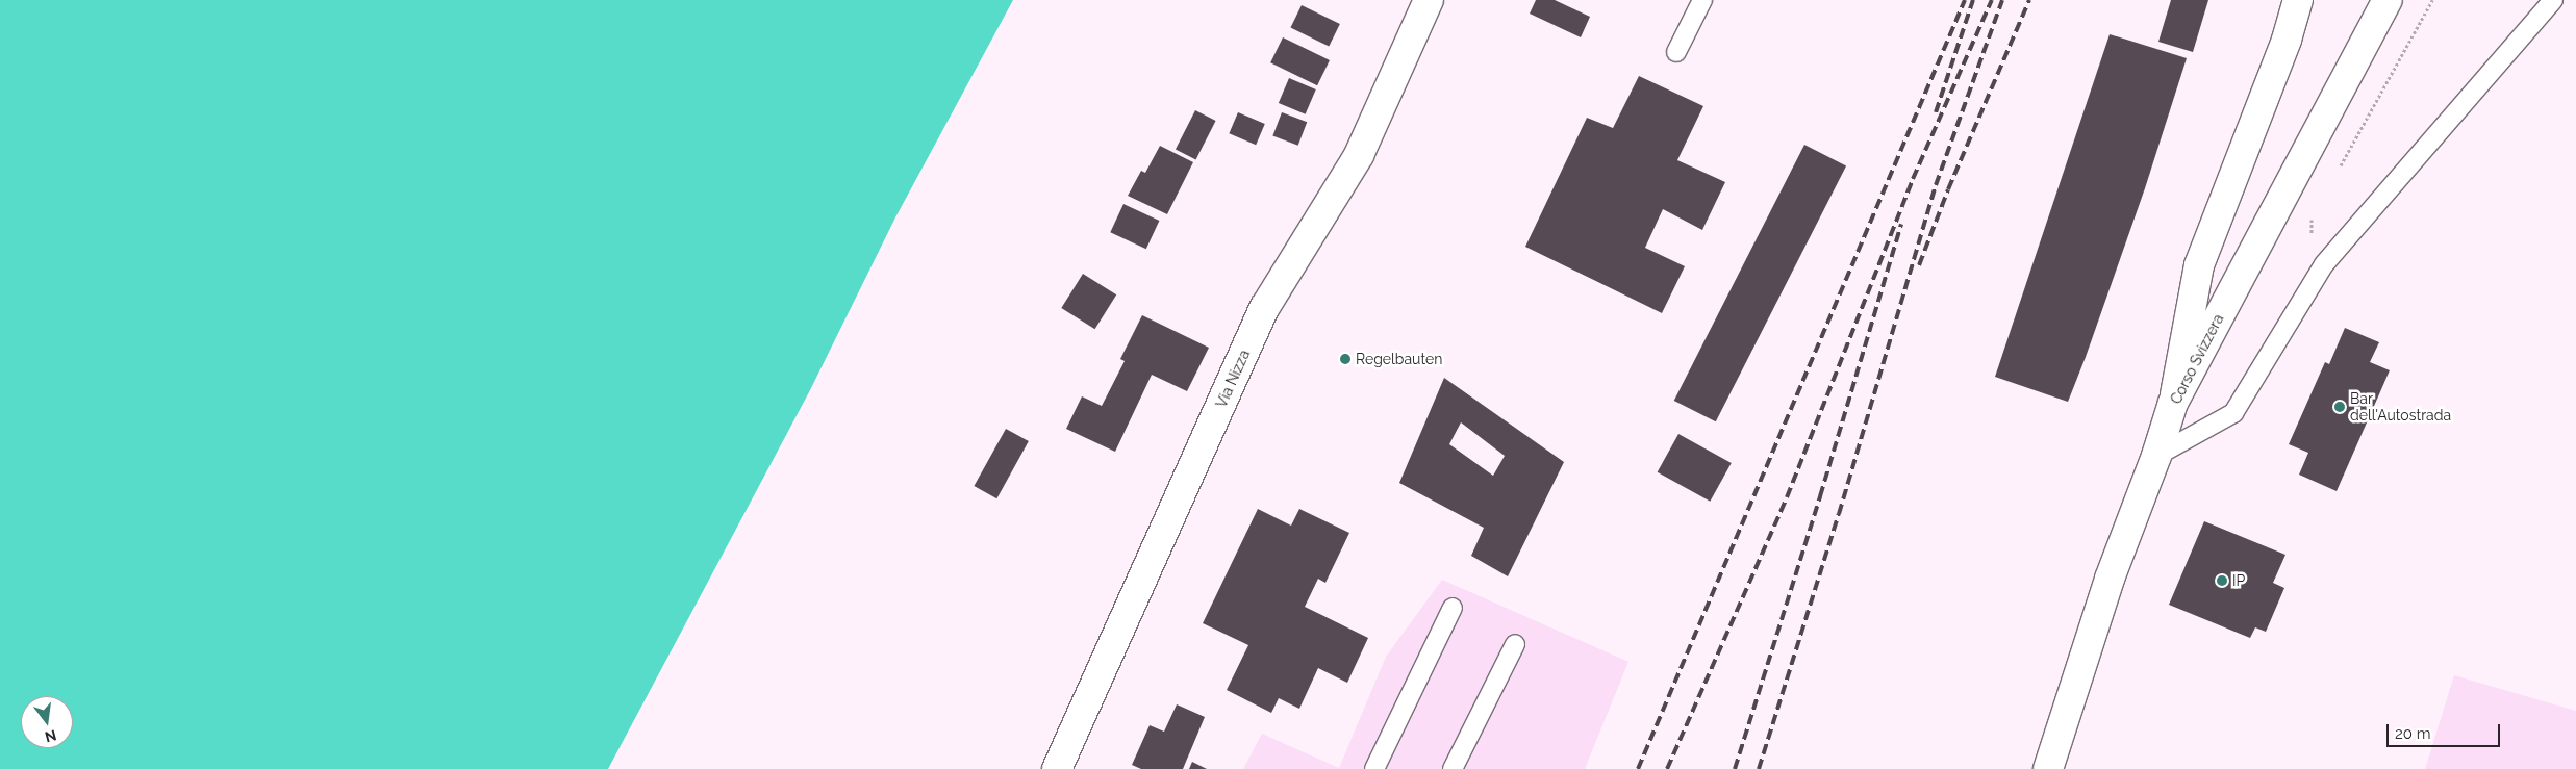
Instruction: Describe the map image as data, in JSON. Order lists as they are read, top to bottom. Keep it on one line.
{"streets":{"main road":["Corso Svizzera","Via Nizza"]},"places":["Regelbauten","Bar dell'Autostrada","IP"],"scale_bar":"20 m","north":"bottom"}
